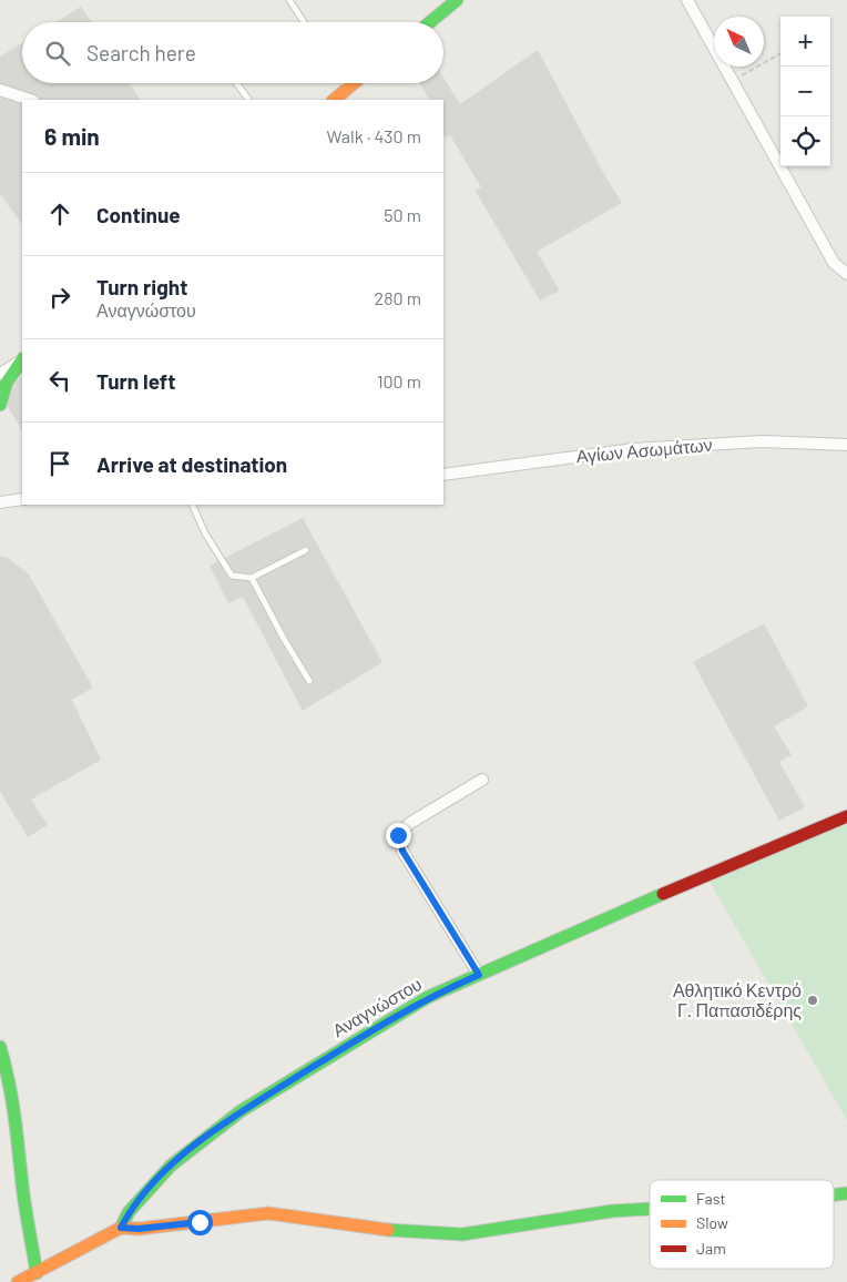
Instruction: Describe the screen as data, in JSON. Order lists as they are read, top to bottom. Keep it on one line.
{"streets":{"street":["Αγίων Ασωμάτων","Αναγνώστου"]},"places":["Αθλητικό Κεντρό Γ. Παπασιδέρης"],"legend":["Fast","Slow","Jam"],"north":"top left","page":{"map_buttons":["+","−"],"search":"Search here","heading":["6 min","Walk · 430 m"],"list":[["Continue","50 m"],["Turn right","Αναγνώστου","280 m"],["Turn left","100 m"],"Arrive at destination"]}}
